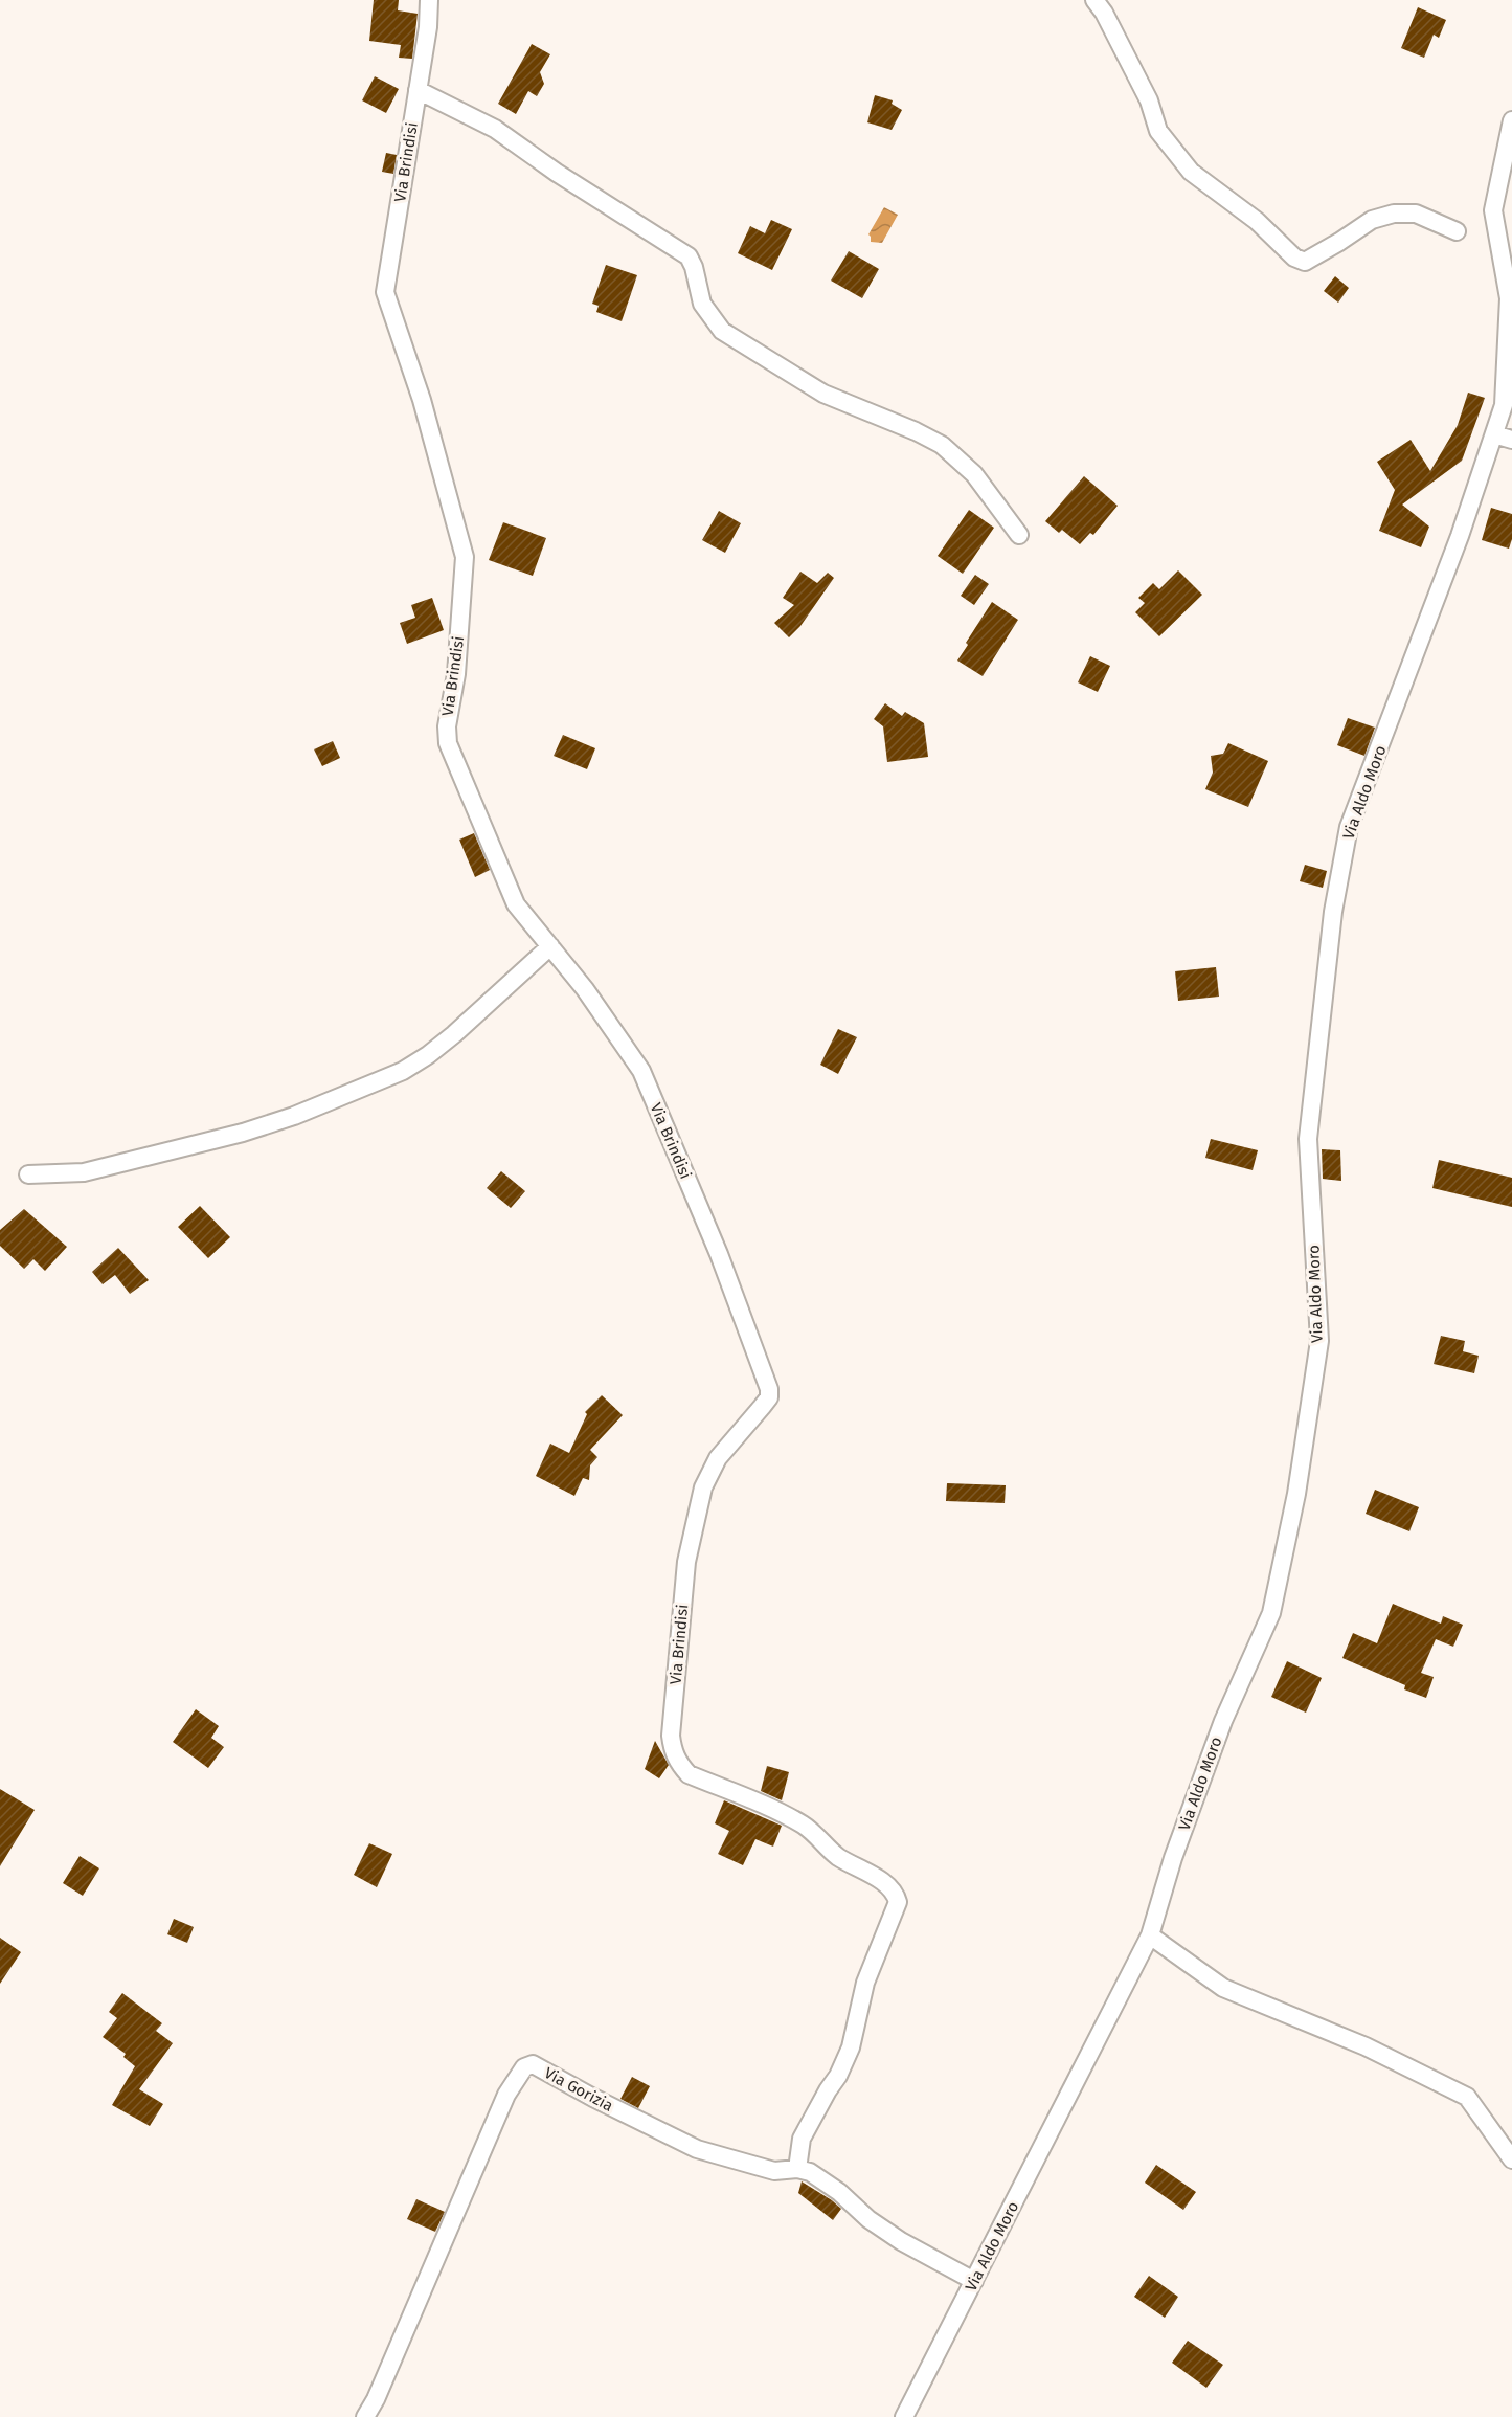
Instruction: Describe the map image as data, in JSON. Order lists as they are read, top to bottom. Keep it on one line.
{"streets":{"street":["Via Brindisi","Via Aldo Moro","Via Gorizia"]},"crossings":[["Via Brindisi","Via Gorizia"],["Via Aldo Moro","Via Gorizia"]]}
